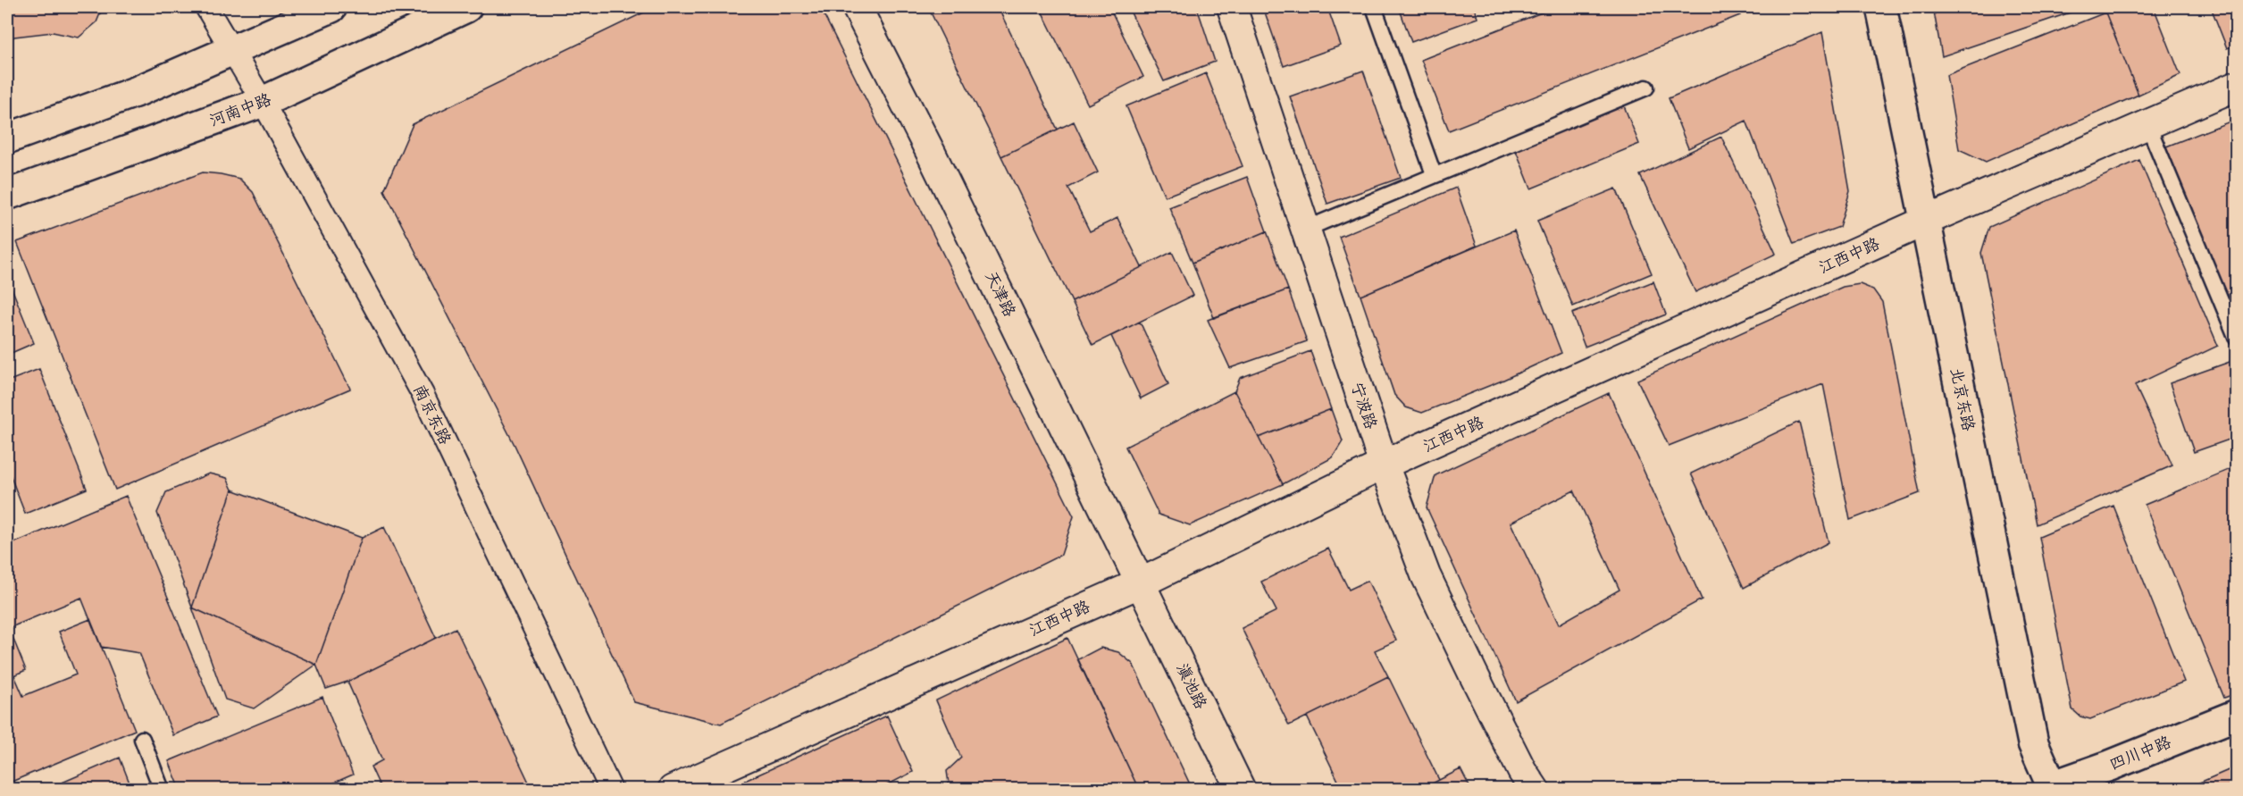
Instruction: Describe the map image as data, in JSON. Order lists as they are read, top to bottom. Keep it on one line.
{"streets":{"main road":["河南中路","北京东路","四川中路"],"street":["江西中路","天津路","宁波路","南京东路","滇池路"]},"crossings":[["河南中路","南京东路"],["江西中路","天津路"],["江西中路","北京东路"],["江西中路","宁波路"],["江西中路","滇池路"],["天津路","滇池路"],["北京东路","四川中路"]]}
